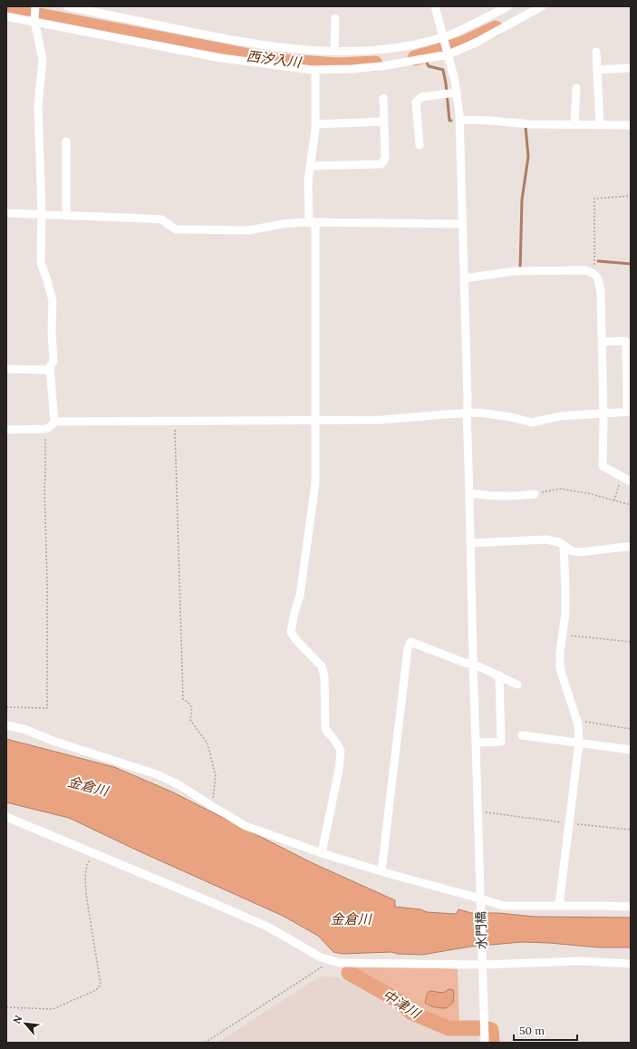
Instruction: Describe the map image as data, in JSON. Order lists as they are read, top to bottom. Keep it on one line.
{"streets":{"street":["水門橋"]},"water":["西汐入川","金倉川","中津川"],"scale_bar":"50 m","north":"top left"}
